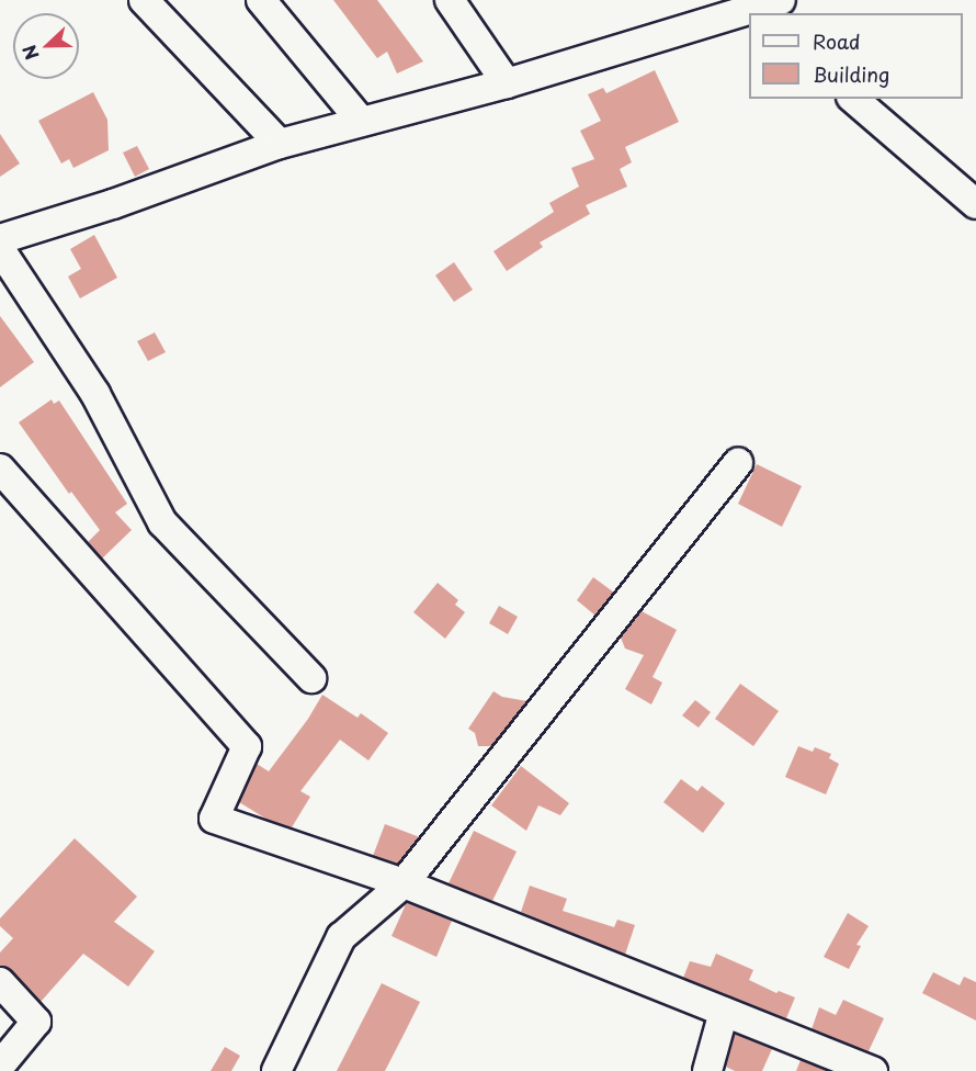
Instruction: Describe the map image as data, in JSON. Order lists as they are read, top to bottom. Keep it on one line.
{"legend":["Road","Building"],"north":"left"}
